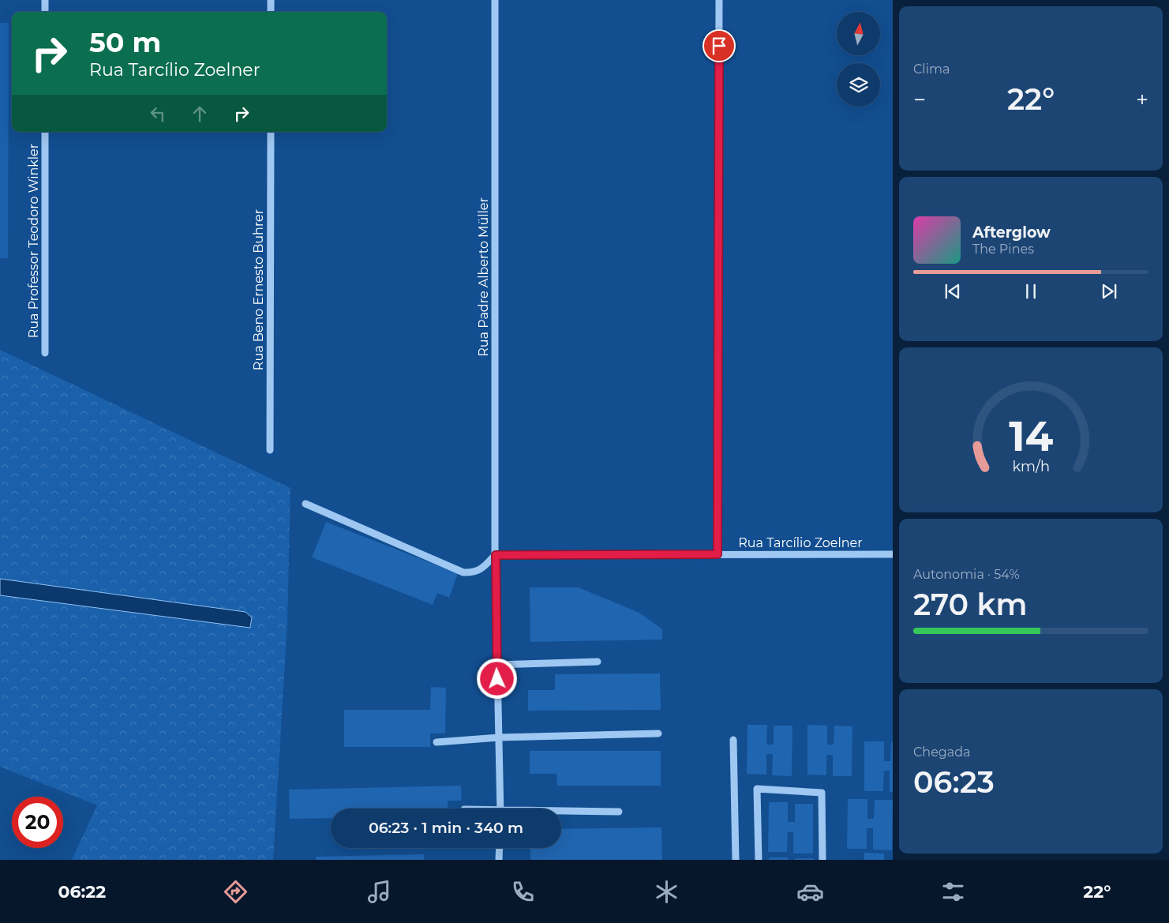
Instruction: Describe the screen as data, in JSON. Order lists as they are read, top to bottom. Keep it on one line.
{"streets":{"street":["Rua Professor Teodoro Winkler","Rua Padre Alberto Müller","Rua Beno Ernesto Buhrer","Rua Tarcílio Zoelner"]},"crossings":[["Rua Padre Alberto Müller","Rua Tarcílio Zoelner"]],"north":"top","page":{"tile":["Clima",["Autonomia · 54%","270 km"],["Chegada","06:23"]],"turn":["50 m","Rua Tarcílio Zoelner"],"heat":["−","22°","+"],"song":["Afterglow","The Pines"],"limit":"20","trip":"06:23 · 1 min · 340 m","tabs":["06:22","22°"],"gauge":["14","km/h"]}}
